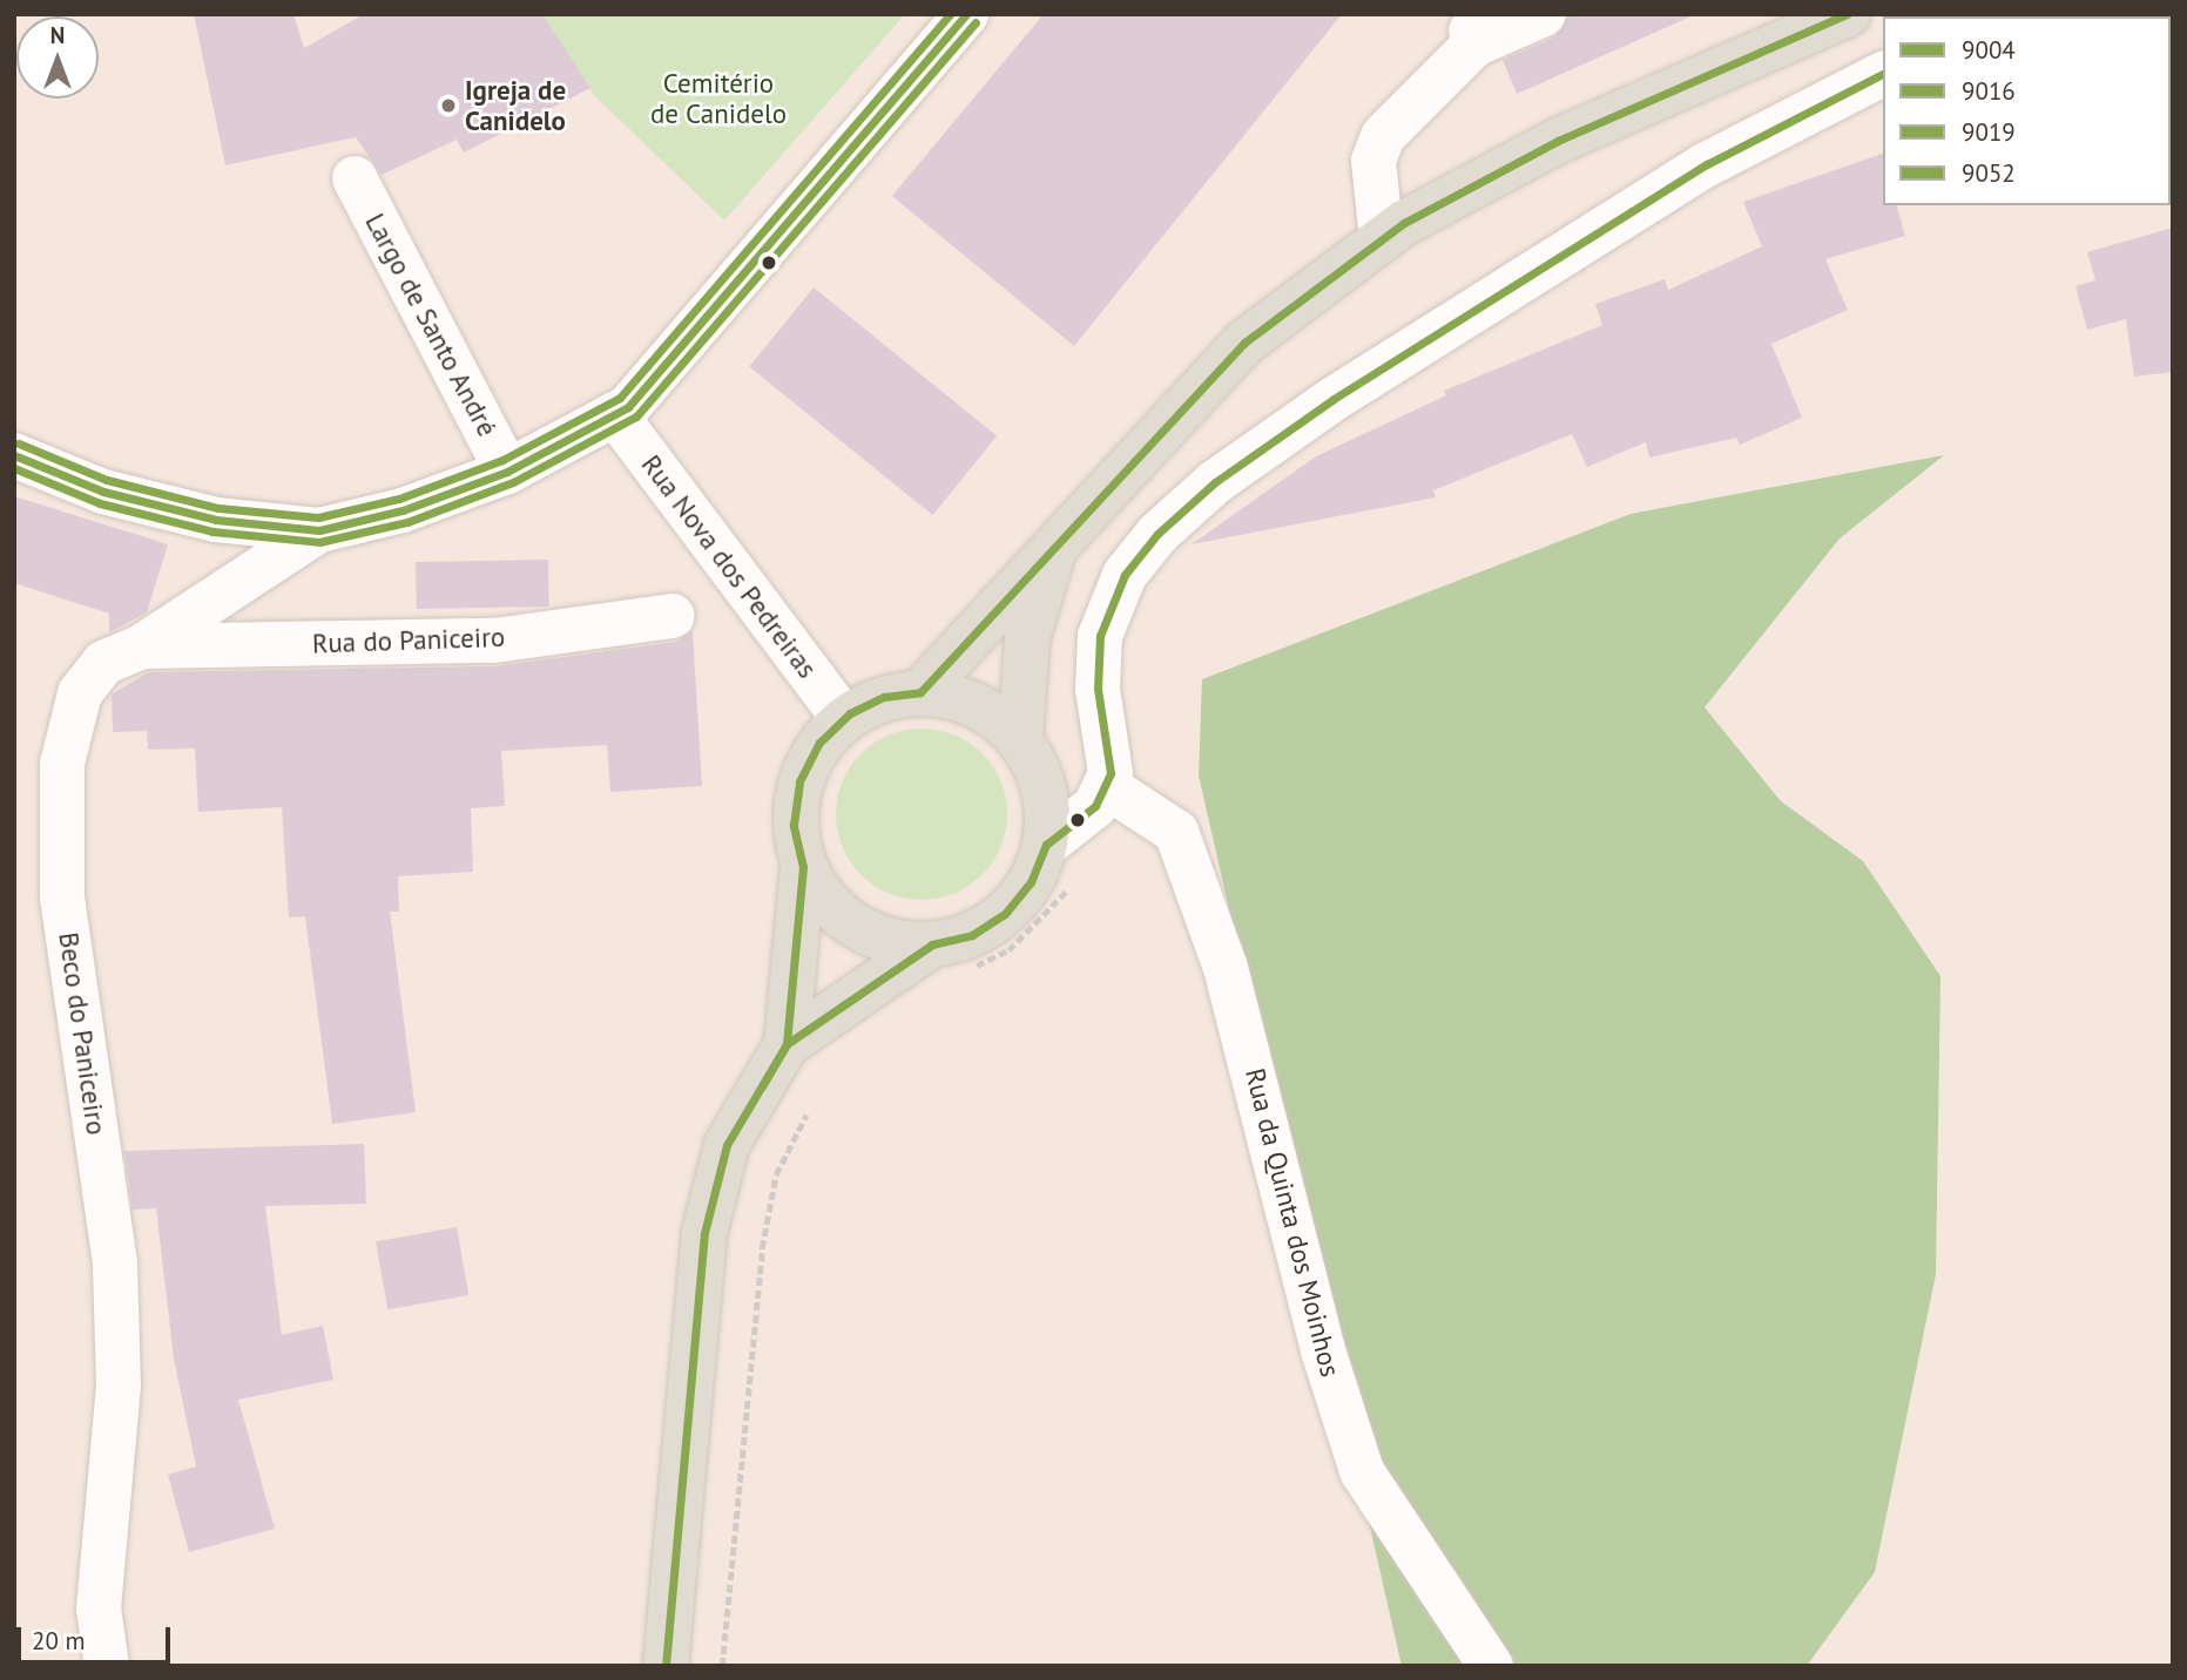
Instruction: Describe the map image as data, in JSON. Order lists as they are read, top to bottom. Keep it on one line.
{"streets":{"street":["Largo de Santo André","Rua Nova dos Pedreiras","Rua do Paniceiro","Beco do Paniceiro","Rua da Quinta dos Moinhos"]},"crossings":[["Rua do Paniceiro","Beco do Paniceiro"]],"parks":["Cemitério de Canidelo"],"places":["Igreja de Canidelo"],"lines":["transit line 9004","transit line 9016","transit line 9052","transit line 9019"],"legend":["9004","9016","9019","9052"],"scale_bar":"20 m","north":"top"}
